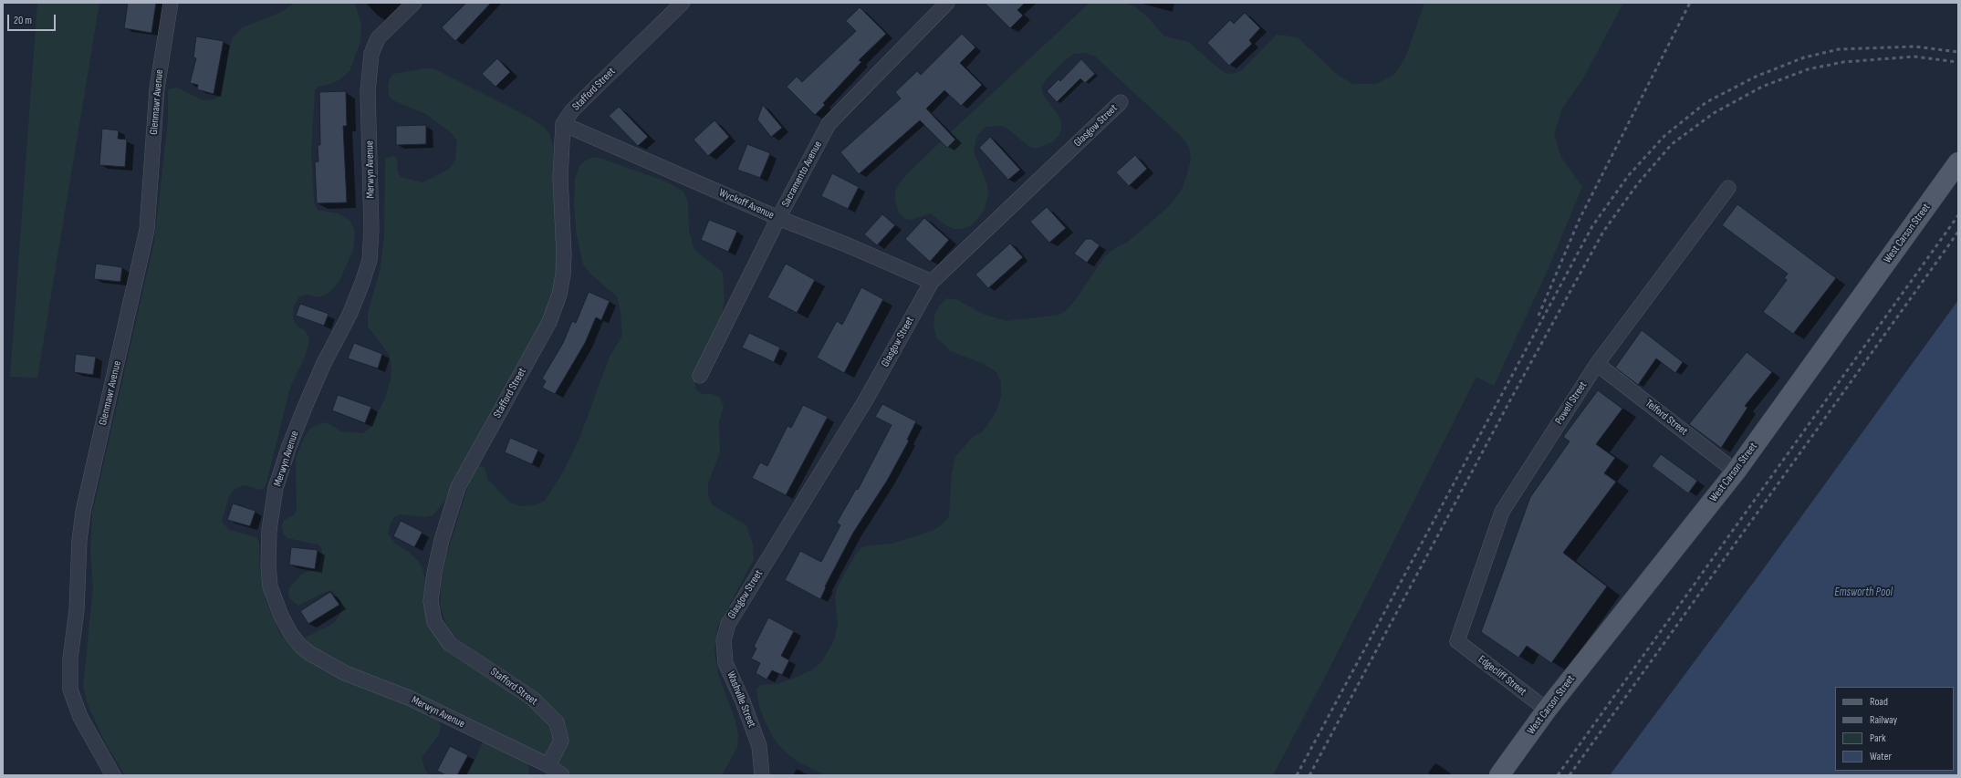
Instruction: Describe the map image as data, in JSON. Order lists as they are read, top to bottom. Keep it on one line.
{"streets":{"main road":["West Carson Street"],"street":["Stafford Street","Glenmawr Avenue","Glasgow Street","Merwyn Avenue","Sacramento Avenue","Wyckoff Avenue","Powell Street","Telford Street","Edgecliff Street","Washville Street"]},"crossings":[["Stafford Street","Merwyn Avenue"],["Stafford Street","Wyckoff Avenue"],["Glasgow Street","Wyckoff Avenue"],["Glasgow Street","Washville Street"],["Sacramento Avenue","Wyckoff Avenue"],["West Carson Street","Telford Street"],["West Carson Street","Edgecliff Street"],["Powell Street","Telford Street"],["Powell Street","Edgecliff Street"]],"water":["Emsworth Pool"],"legend":["Road","Railway","Park","Water"],"scale_bar":"20 m"}
